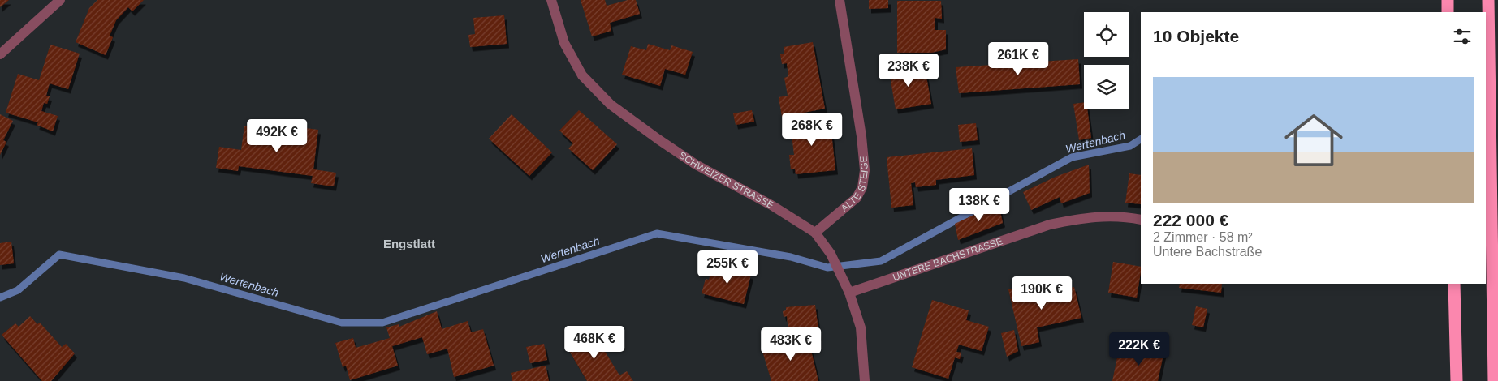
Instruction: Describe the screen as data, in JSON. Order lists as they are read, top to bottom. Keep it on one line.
{"streets":{"street":["SCHWEIZER STRASSE","ALTE STEIGE","UNTERE BACHSTRASSE"]},"crossings":[["SCHWEIZER STRASSE","ALTE STEIGE"],["SCHWEIZER STRASSE","UNTERE BACHSTRASSE"]],"districts":["Engstlatt"],"water":["Wertenbach"],"page":{"heading":"10 Objekte","price":["261K €","238K €","268K €","492K €","138K €","255K €","190K €","468K €","483K €","222K €"],"list":[{"name":"222 000 €","note":"2 Zimmer · 58 m² · Untere Bachstraße"}]}}
